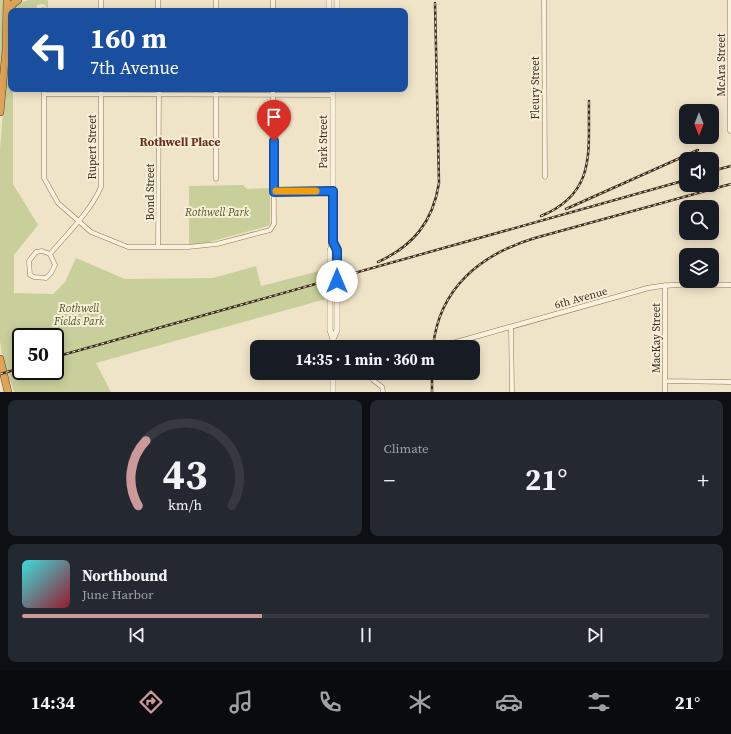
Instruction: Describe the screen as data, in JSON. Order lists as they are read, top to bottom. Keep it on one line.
{"streets":{"main road":["Park Street"],"street":["McAra Street","Fleury Street","Rupert Street","Bond Street","6th Avenue","MacKay Street"]},"crossings":[["6th Avenue","MacKay Street"]],"districts":["Rothwell Place"],"parks":["Rothwell Park","Rothwell Fields Park"],"north":"bottom","page":{"turn":["160 m","7th Avenue"],"limit":"50","trip":"14:35 · 1 min · 360 m","tile":"Climate","heat":["−","21°","+"],"song":["Northbound","June Harbor"],"tabs":["14:34","21°"],"gauge":["43","km/h"]}}
